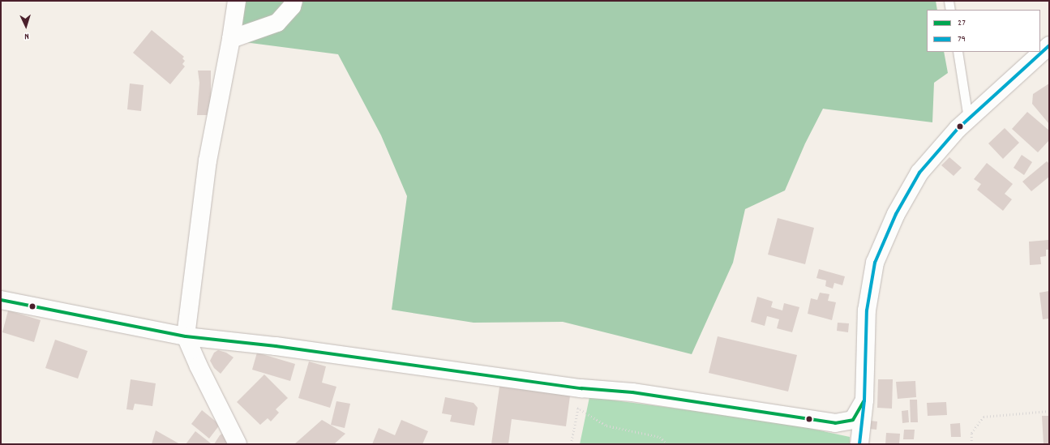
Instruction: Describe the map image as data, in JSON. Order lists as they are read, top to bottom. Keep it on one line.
{"lines":["transit line 79","transit line 27"],"legend":["27","79"],"north":"bottom"}
